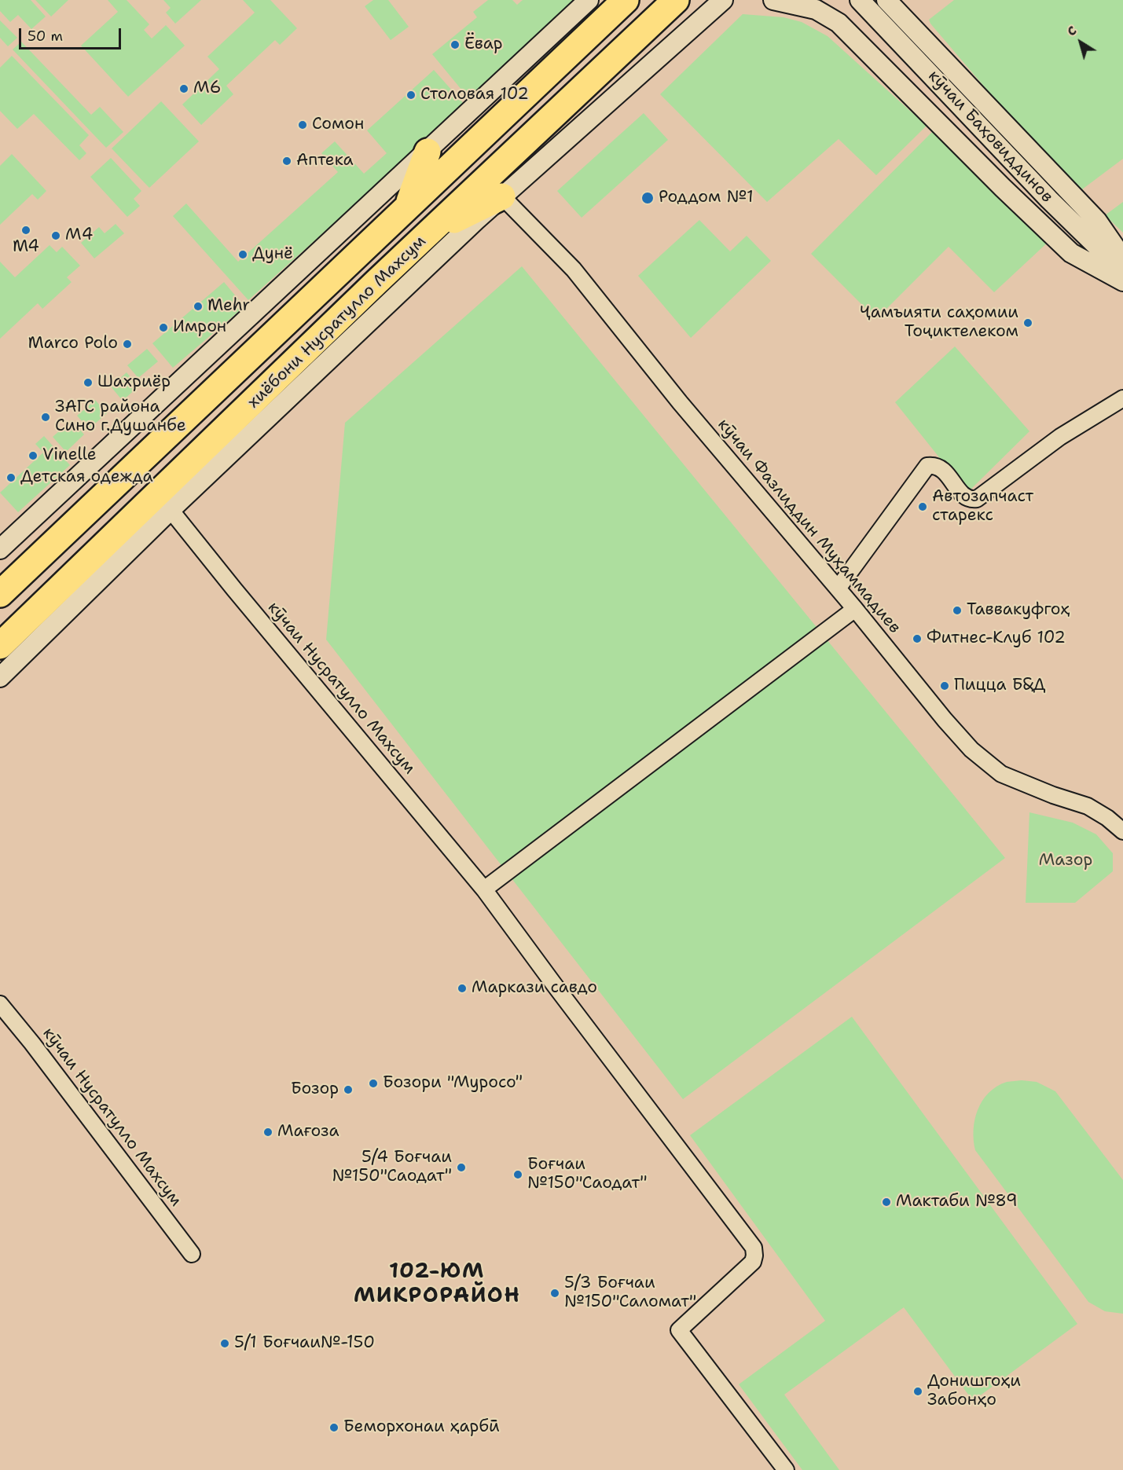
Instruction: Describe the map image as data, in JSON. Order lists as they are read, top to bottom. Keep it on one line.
{"streets":{"highway":["хиёбони Нусратулло Махсум"],"street":["кӯчаи Баҳовиддинов","кӯчаи Фазлиддин Муҳаммадиев","кӯчаи Нусратулло Махсум"]},"districts":["102-ЮМ МИКРОРАЙОН"],"parks":["Мазор"],"places":["Ёвар","М6","Столовая 102","Сомон","Аптека","Роддом №1","M4","М4","Дунё","Mehr","Ҷамъияти саҳомии Тоҷиктелеком","Имрон","Marco Polo","Шахриёр","ЗАГС района Сино г.Душанбе","Vinelle","Детская одежда","Автозапчаст старекс","Таввакуфгоҳ","Фитнес-Клуб 102","Пицца Б&Д","Маркази савдо","Бозори \"Муросо\"","Бозор","Мағоза","5/4 Боғчаи №150\"Саодат\"","Боғчаи №150\"Саодат\"","Мактаби №89","5/3 Боғчаи №150\"Саломат\"","5/1 Боғчаи№-150","Донишгоҳи Забонҳо","Беморхонаи ҳарбӣ"],"scale_bar":"50 m","north":"top left"}
